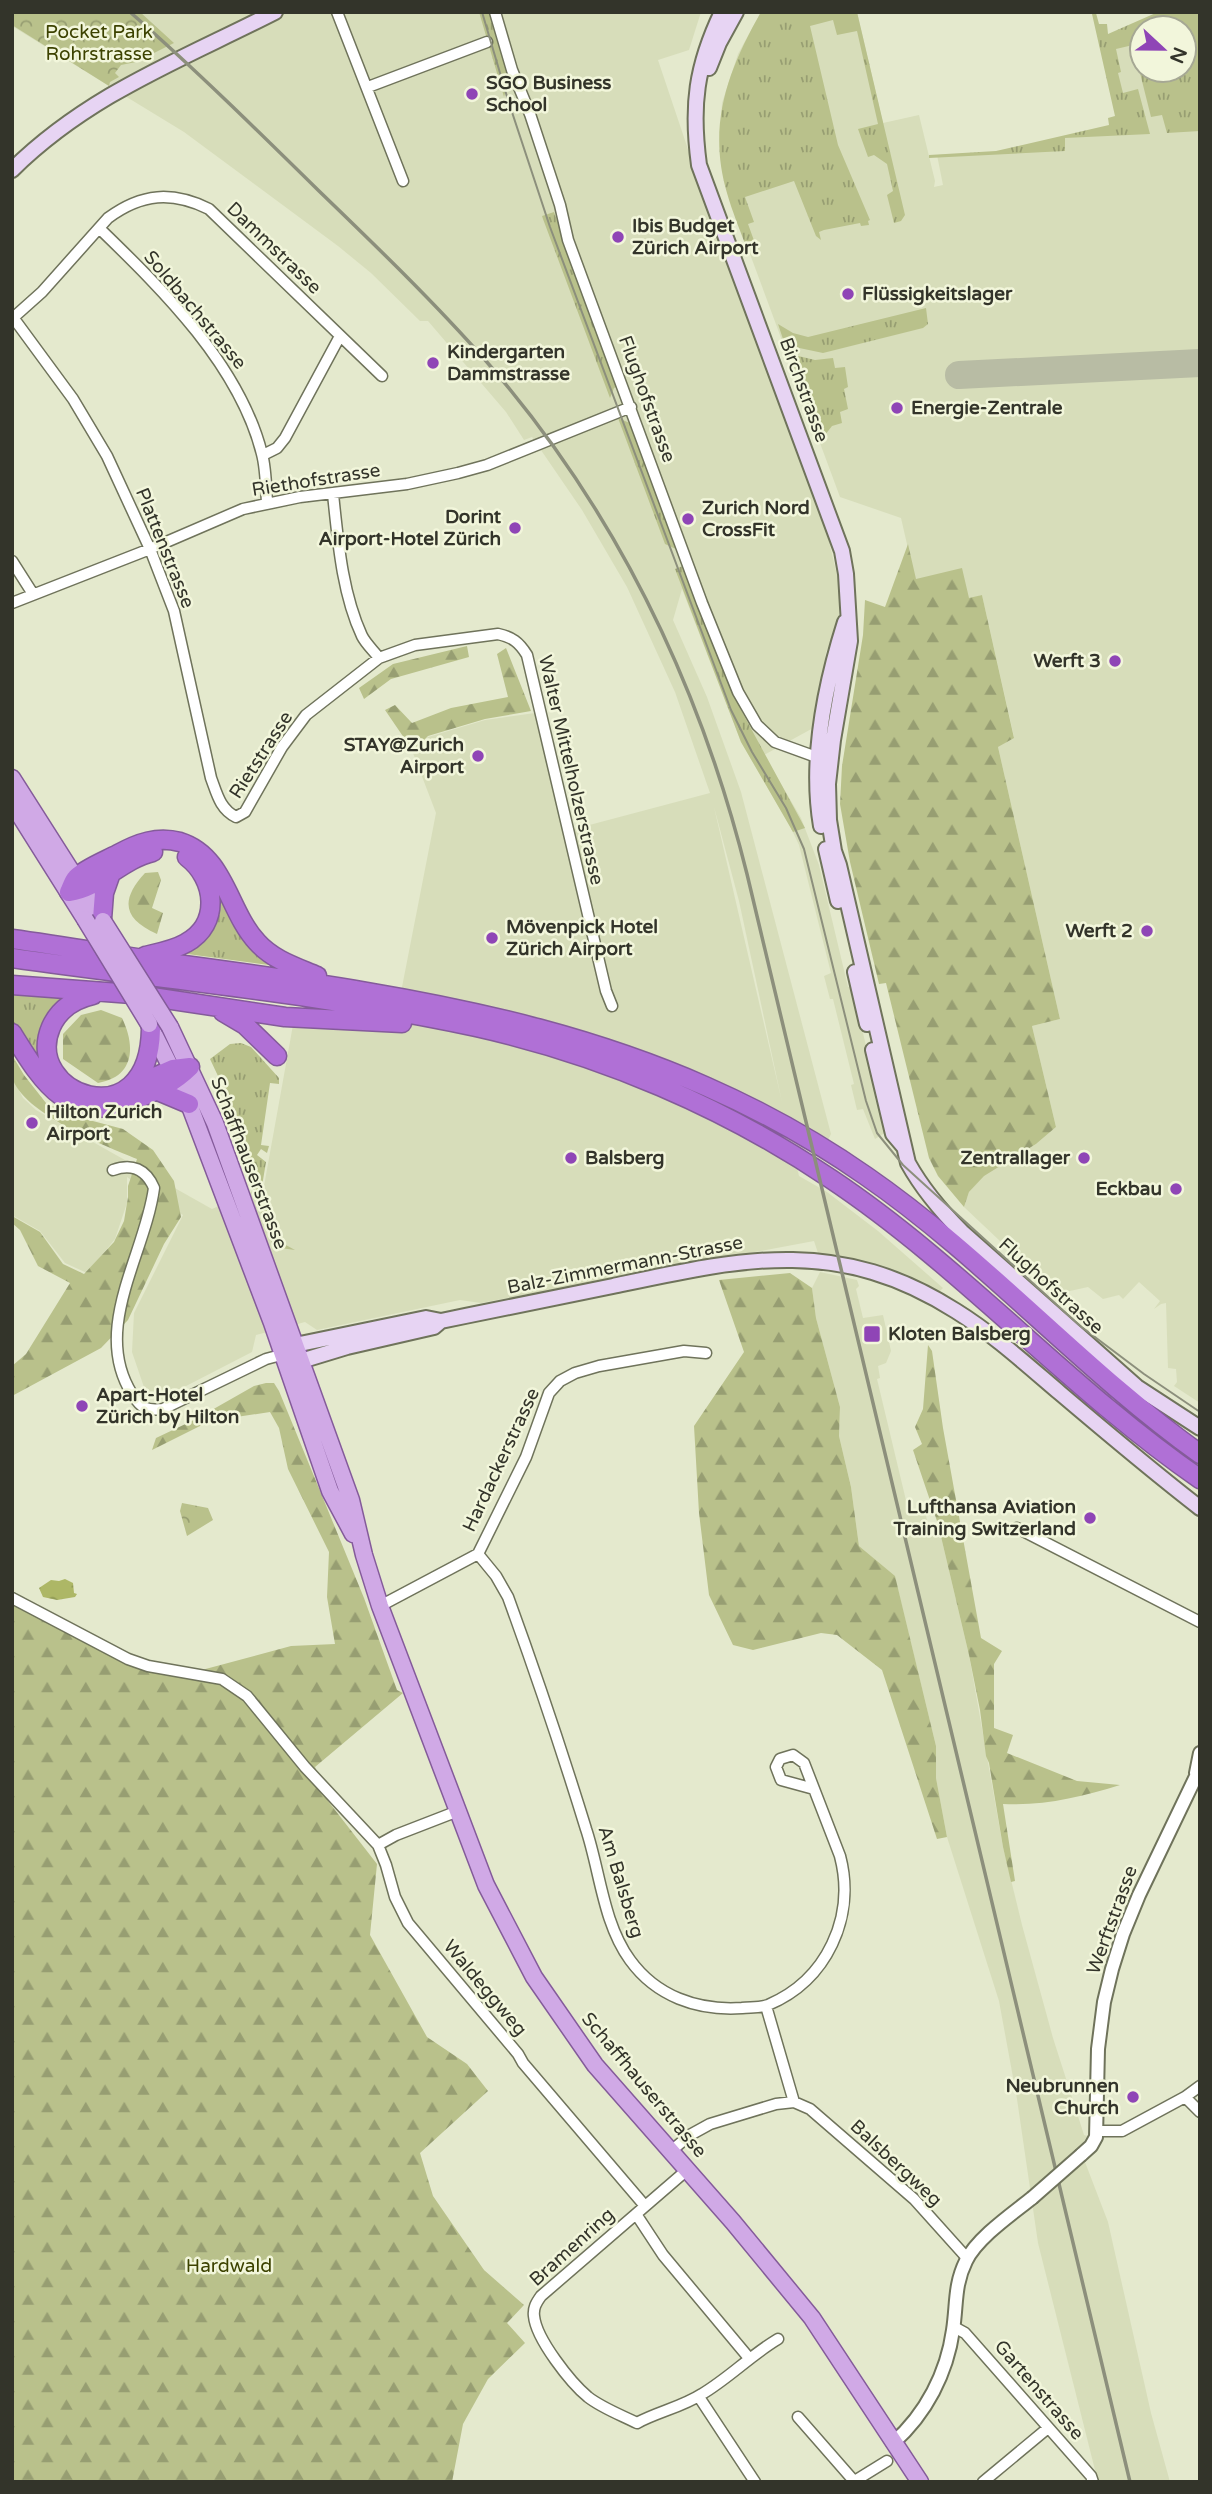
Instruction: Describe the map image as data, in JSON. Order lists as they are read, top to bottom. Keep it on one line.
{"streets":{"main road":["Birchstrasse","Flughofstrasse","Schaffhauserstrasse","Balz-Zimmermann-Strasse"],"street":["Dammstrasse","Soldbachstrasse","Riethofstrasse","Plattenstrasse","Rietstrasse","Walter Mittelholzerstrasse","Hardackerstrasse","Am Balsberg","Werftstrasse","Waldeggweg","Balsbergweg","Bramenring","Gartenstrasse"]},"crossings":[["Dammstrasse","Soldbachstrasse"],["Dammstrasse","Plattenstrasse"],["Soldbachstrasse","Riethofstrasse"],["Birchstrasse","Flughofstrasse"],["Flughofstrasse","Riethofstrasse"],["Riethofstrasse","Plattenstrasse"],["Plattenstrasse","Rietstrasse"],["Rietstrasse","Walter Mittelholzerstrasse"],["Schaffhauserstrasse","Balz-Zimmermann-Strasse"],["Schaffhauserstrasse","Hardackerstrasse"],["Schaffhauserstrasse","Bramenring"],["Hardackerstrasse","Am Balsberg"],["Waldeggweg","Bramenring"]],"parks":["Pocket Park Rohrstrasse","Hardwald"],"places":{"other":["SGO Business School","Ibis Budget Zürich Airport","Flüssigkeitslager","Kindergarten Dammstrasse","Energie-Zentrale","Zurich Nord CrossFit","Dorint Airport-Hotel Zürich","Werft 3","STAY@Zurich Airport","Werft 2","Mövenpick Hotel Zürich Airport","Hilton Zurich Airport","Balsberg","Zentrallager","Eckbau","Apart-Hotel Zürich by Hilton","Lufthansa Aviation Training Switzerland","Neubrunnen Church"],"transit":["Kloten Balsberg"]},"north":"right"}
